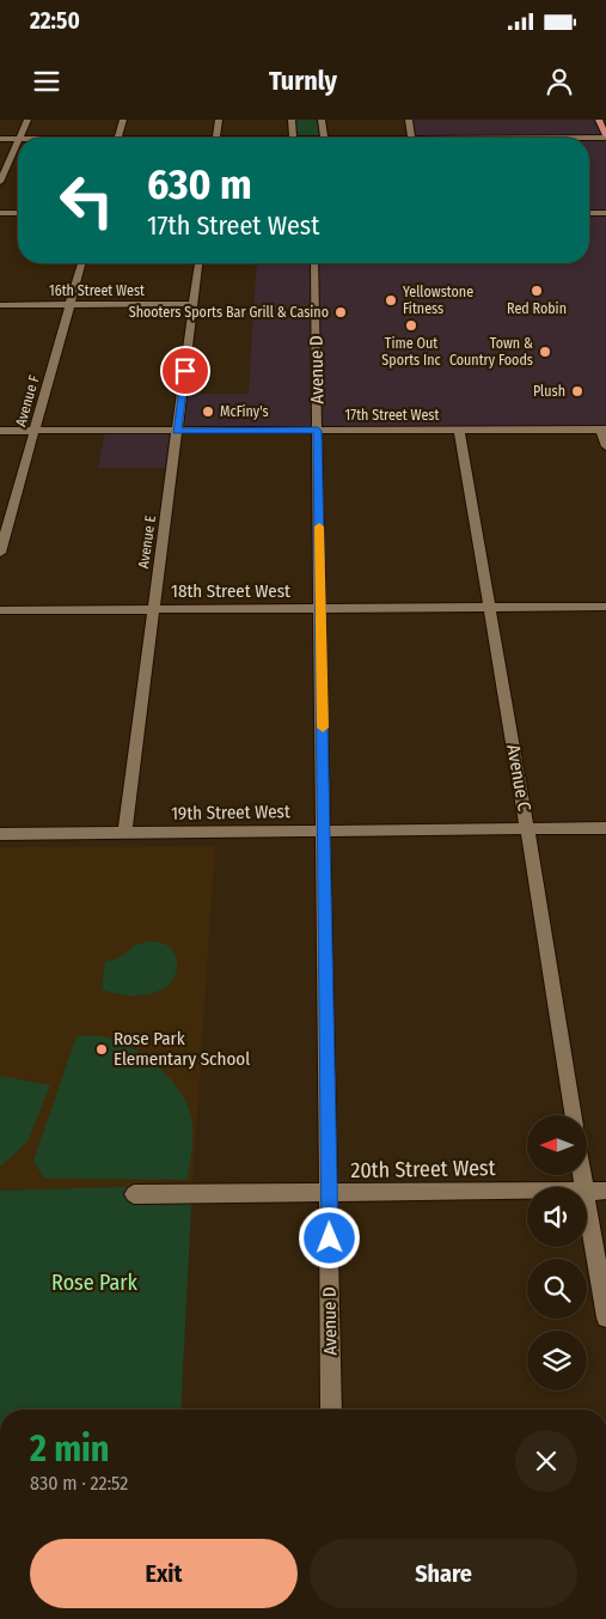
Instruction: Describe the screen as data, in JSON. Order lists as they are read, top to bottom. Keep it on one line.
{"streets":{"street":["16th Street West","Avenue D","Avenue F","17th Street West","Avenue E","18th Street West","Avenue C","19th Street West","20th Street West"]},"crossings":[["16th Street West","Avenue F"],["16th Street West","Avenue E"],["Avenue D","17th Street West"],["Avenue D","18th Street West"],["Avenue D","19th Street West"],["Avenue D","20th Street West"],["Avenue F","17th Street West"],["17th Street West","Avenue E"],["17th Street West","Avenue C"],["Avenue E","18th Street West"],["Avenue E","19th Street West"],["18th Street West","Avenue C"],["Avenue C","19th Street West"]],"parks":["Rose Park"],"places":["Red Robin","Yellowstone Fitness","Shooters Sports Bar Grill & Casino","Time Out Sports Inc","Town & Country Foods","Plush","McFiny's","Rose Park Elementary School"],"north":"left","page":{"status":"22:50","header":"Turnly","turn":["630 m","17th Street West"],"heading":["2 min","830 m · 22:52"],"buttons":["Exit","Share"]}}
